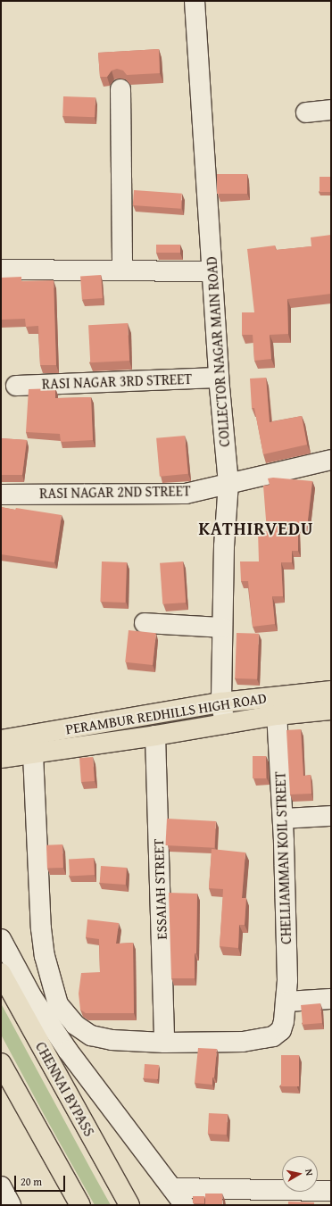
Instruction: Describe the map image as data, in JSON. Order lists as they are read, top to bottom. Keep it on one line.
{"streets":{"main road":["PERAMBUR REDHILLS HIGH ROAD","CHENNAI BYPASS"],"street":["COLLECTOR NAGAR MAIN ROAD","RASI NAGAR 3RD STREET","RASI NAGAR 2ND STREET","CHELLIAMMAN KOIL STREET","ESSAIAH STREET"]},"crossings":[["COLLECTOR NAGAR MAIN ROAD","RASI NAGAR 3RD STREET"],["COLLECTOR NAGAR MAIN ROAD","RASI NAGAR 2ND STREET"],["COLLECTOR NAGAR MAIN ROAD","PERAMBUR REDHILLS HIGH ROAD"],["PERAMBUR REDHILLS HIGH ROAD","CHELLIAMMAN KOIL STREET"],["PERAMBUR REDHILLS HIGH ROAD","ESSAIAH STREET"],["CHELLIAMMAN KOIL STREET","ESSAIAH STREET"]],"districts":["KATHIRVEDU"],"scale_bar":"20 m","north":"right"}
